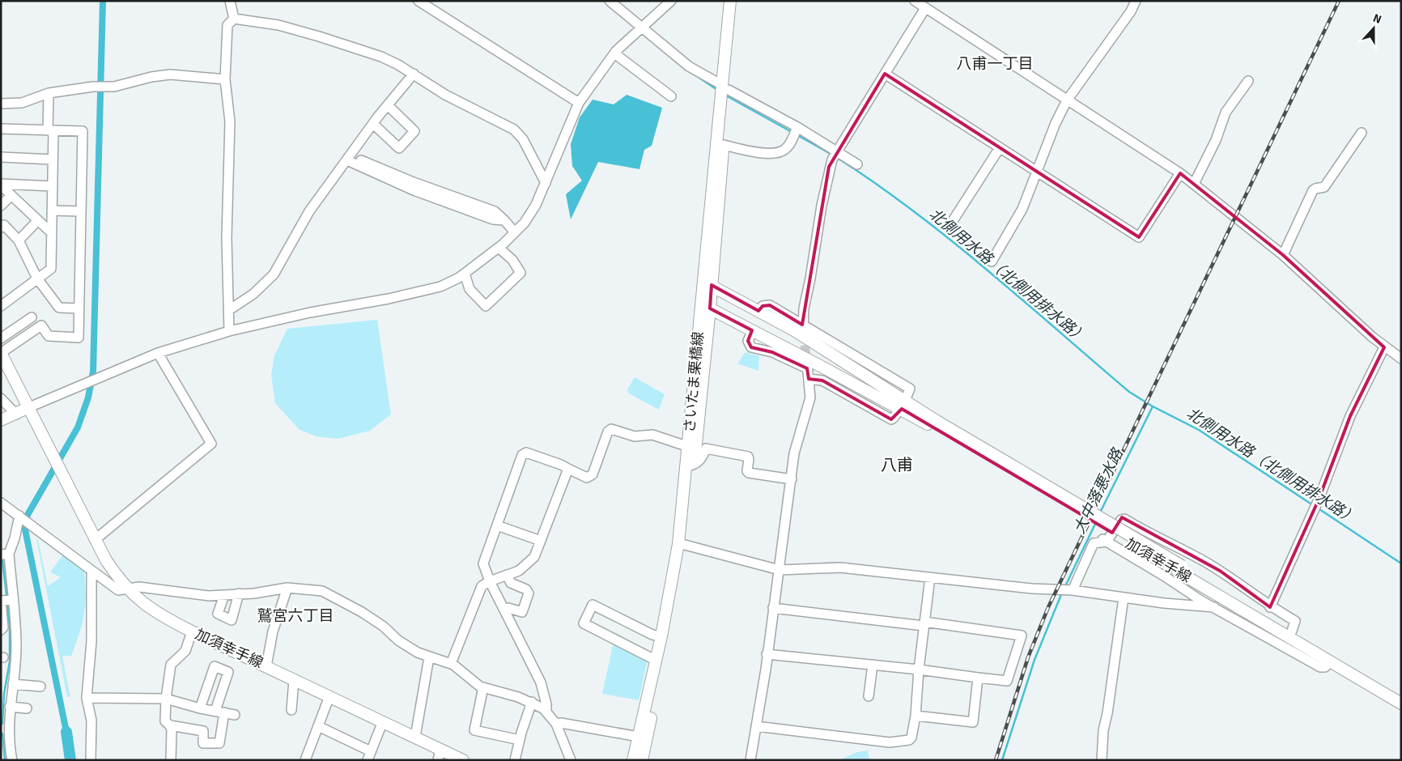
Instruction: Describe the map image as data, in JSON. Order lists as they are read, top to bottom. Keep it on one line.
{"streets":{"main road":["さいたま栗橋線","加須幸手線"]},"districts":["八甫一丁目","八甫","鷲宮六丁目"],"water":["北側用水路（北側用排水路）","大中落悪水路"],"north":"top"}
